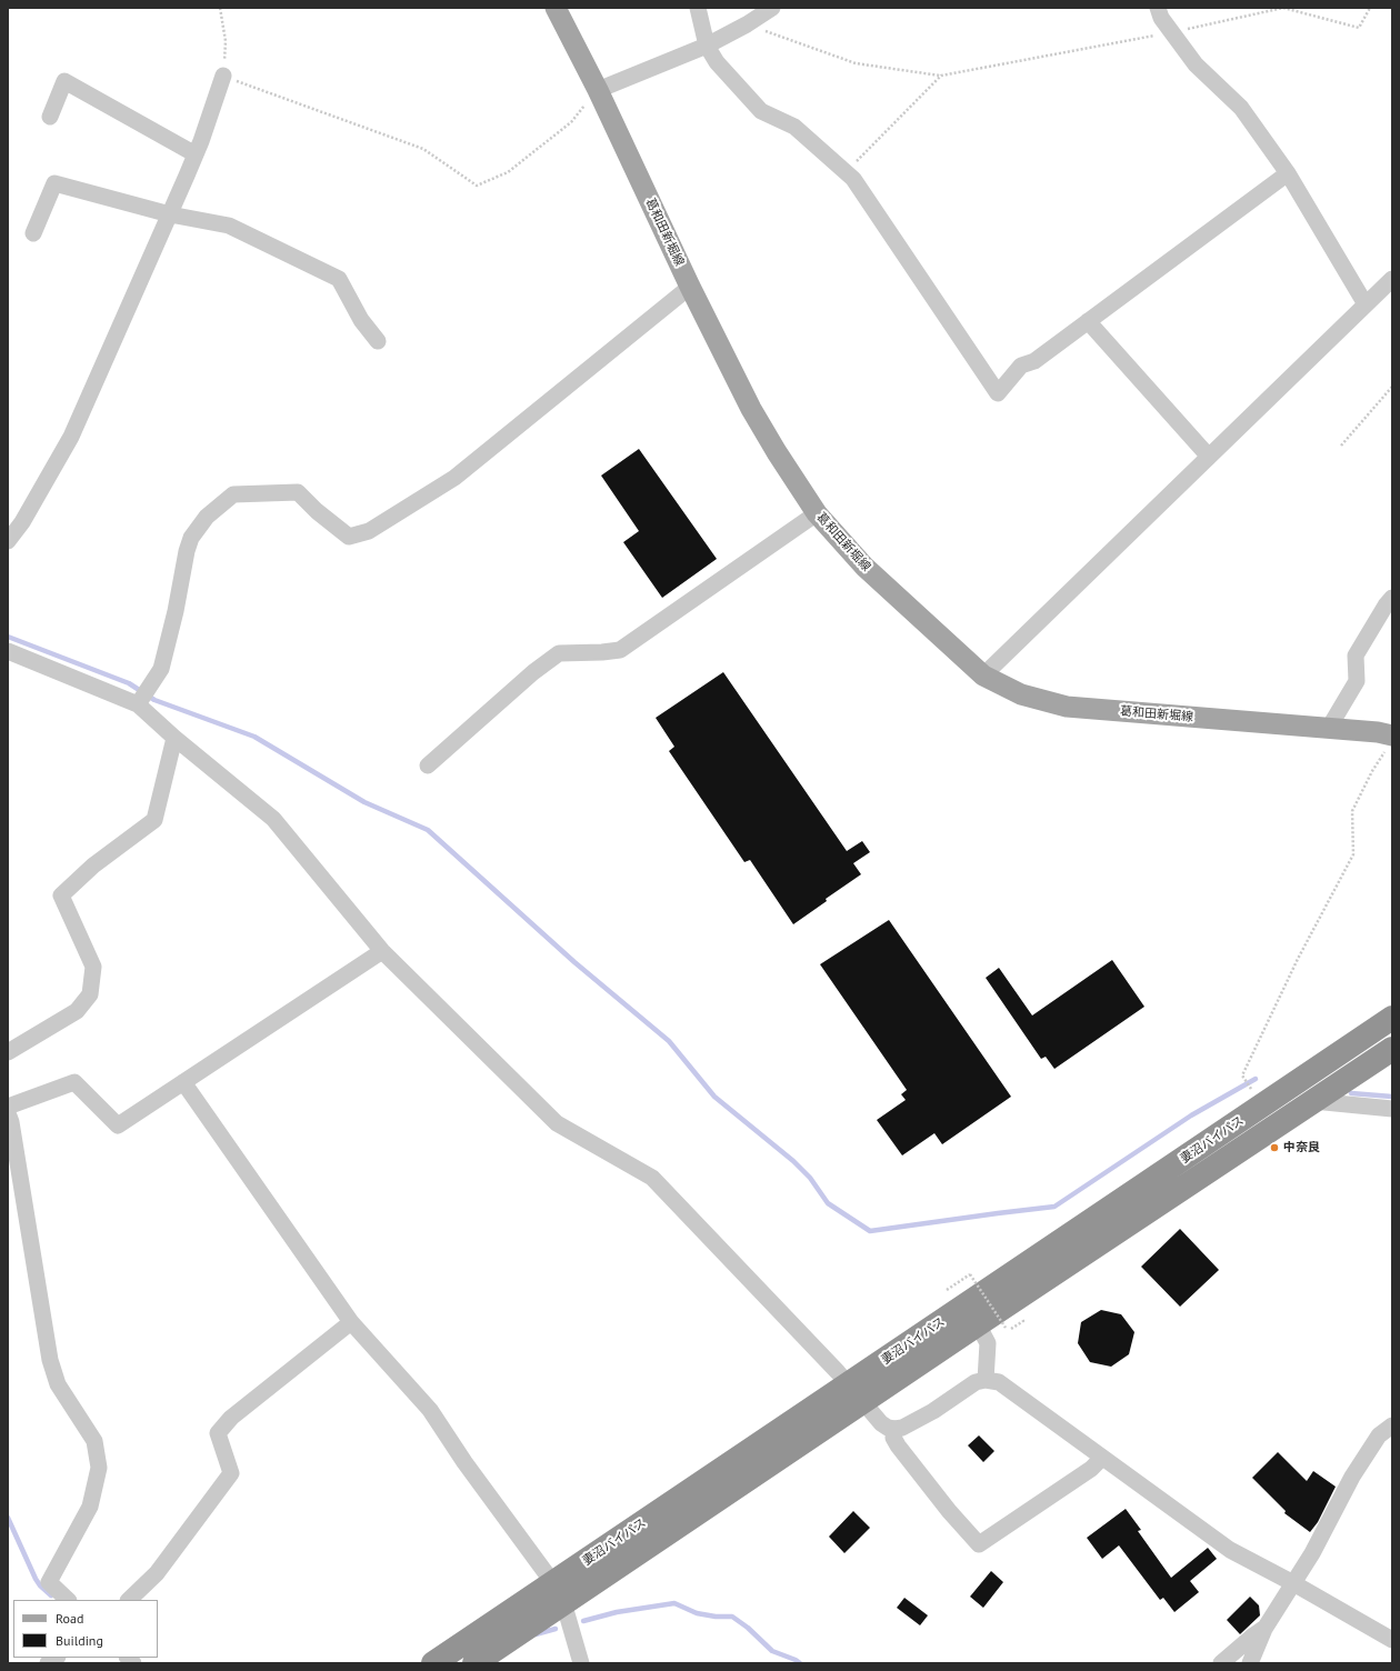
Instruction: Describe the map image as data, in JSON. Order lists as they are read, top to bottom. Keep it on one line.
{"streets":{"highway":["妻沼バイパス"],"main road":["葛和田新堀線"]},"places":["中奈良"],"legend":["Road","Building"]}
